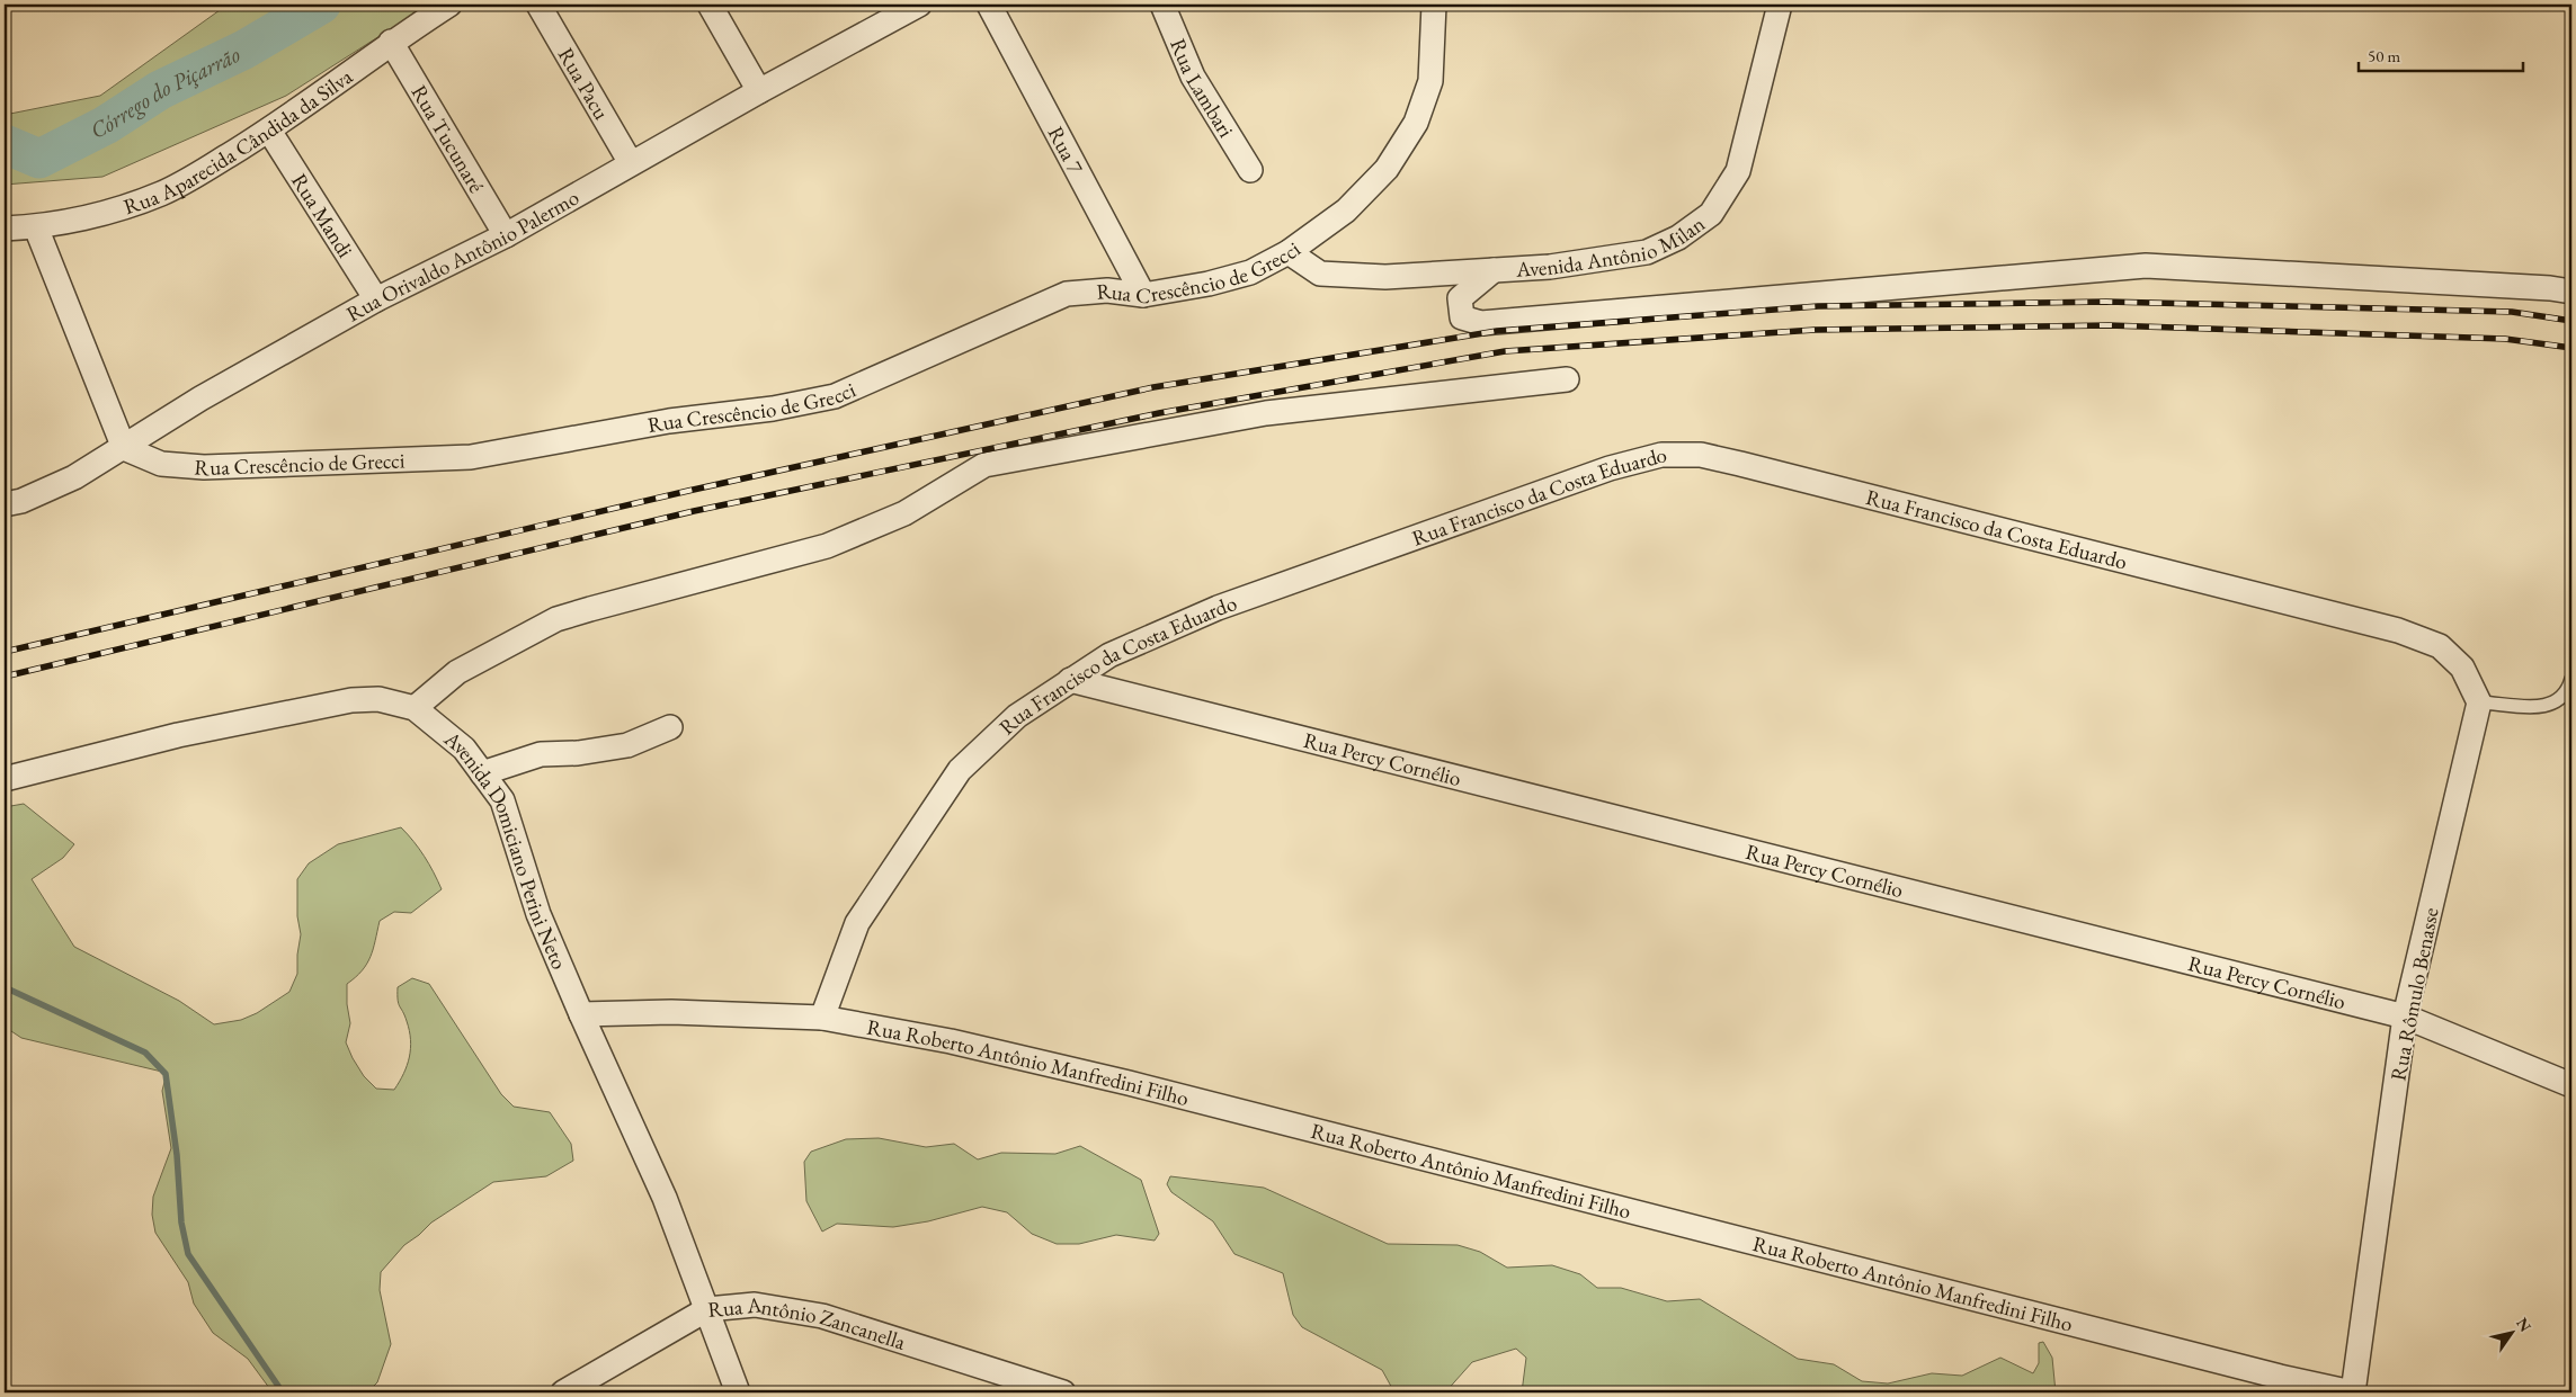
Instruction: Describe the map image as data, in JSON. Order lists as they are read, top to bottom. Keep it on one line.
{"streets":{"street":["Rua Pacu","Rua Lambari","Rua Aparecida Cândida da Silva","Rua Tucunaré","Rua 7","Rua Mandi","Avenida Antônio Milan","Rua Orivaldo Antônio Palermo","Rua Crescêncio de Grecci","Rua Francisco da Costa Eduardo","Rua Percy Cornélio","Avenida Domiciano Perini Neto","Rua Rômulo Benasse","Rua Roberto Antônio Manfredini Filho","Rua Antônio Zancanella"]},"crossings":[["Rua Pacu","Rua Orivaldo Antônio Palermo"],["Rua Aparecida Cândida da Silva","Rua Tucunaré"],["Rua Aparecida Cândida da Silva","Rua Mandi"],["Rua Tucunaré","Rua Orivaldo Antônio Palermo"],["Rua 7","Rua Crescêncio de Grecci"],["Rua Mandi","Rua Orivaldo Antônio Palermo"],["Avenida Antônio Milan","Rua Crescêncio de Grecci"],["Rua Orivaldo Antônio Palermo","Rua Crescêncio de Grecci"],["Rua Francisco da Costa Eduardo","Rua Percy Cornélio"],["Rua Francisco da Costa Eduardo","Rua Rômulo Benasse"],["Rua Francisco da Costa Eduardo","Rua Roberto Antônio Manfredini Filho"],["Rua Percy Cornélio","Rua Rômulo Benasse"],["Avenida Domiciano Perini Neto","Rua Roberto Antônio Manfredini Filho"],["Avenida Domiciano Perini Neto","Rua Antônio Zancanella"],["Rua Rômulo Benasse","Rua Roberto Antônio Manfredini Filho"]],"water":["Córrego do Piçarrão"],"scale_bar":"50 m","north":"top right"}
